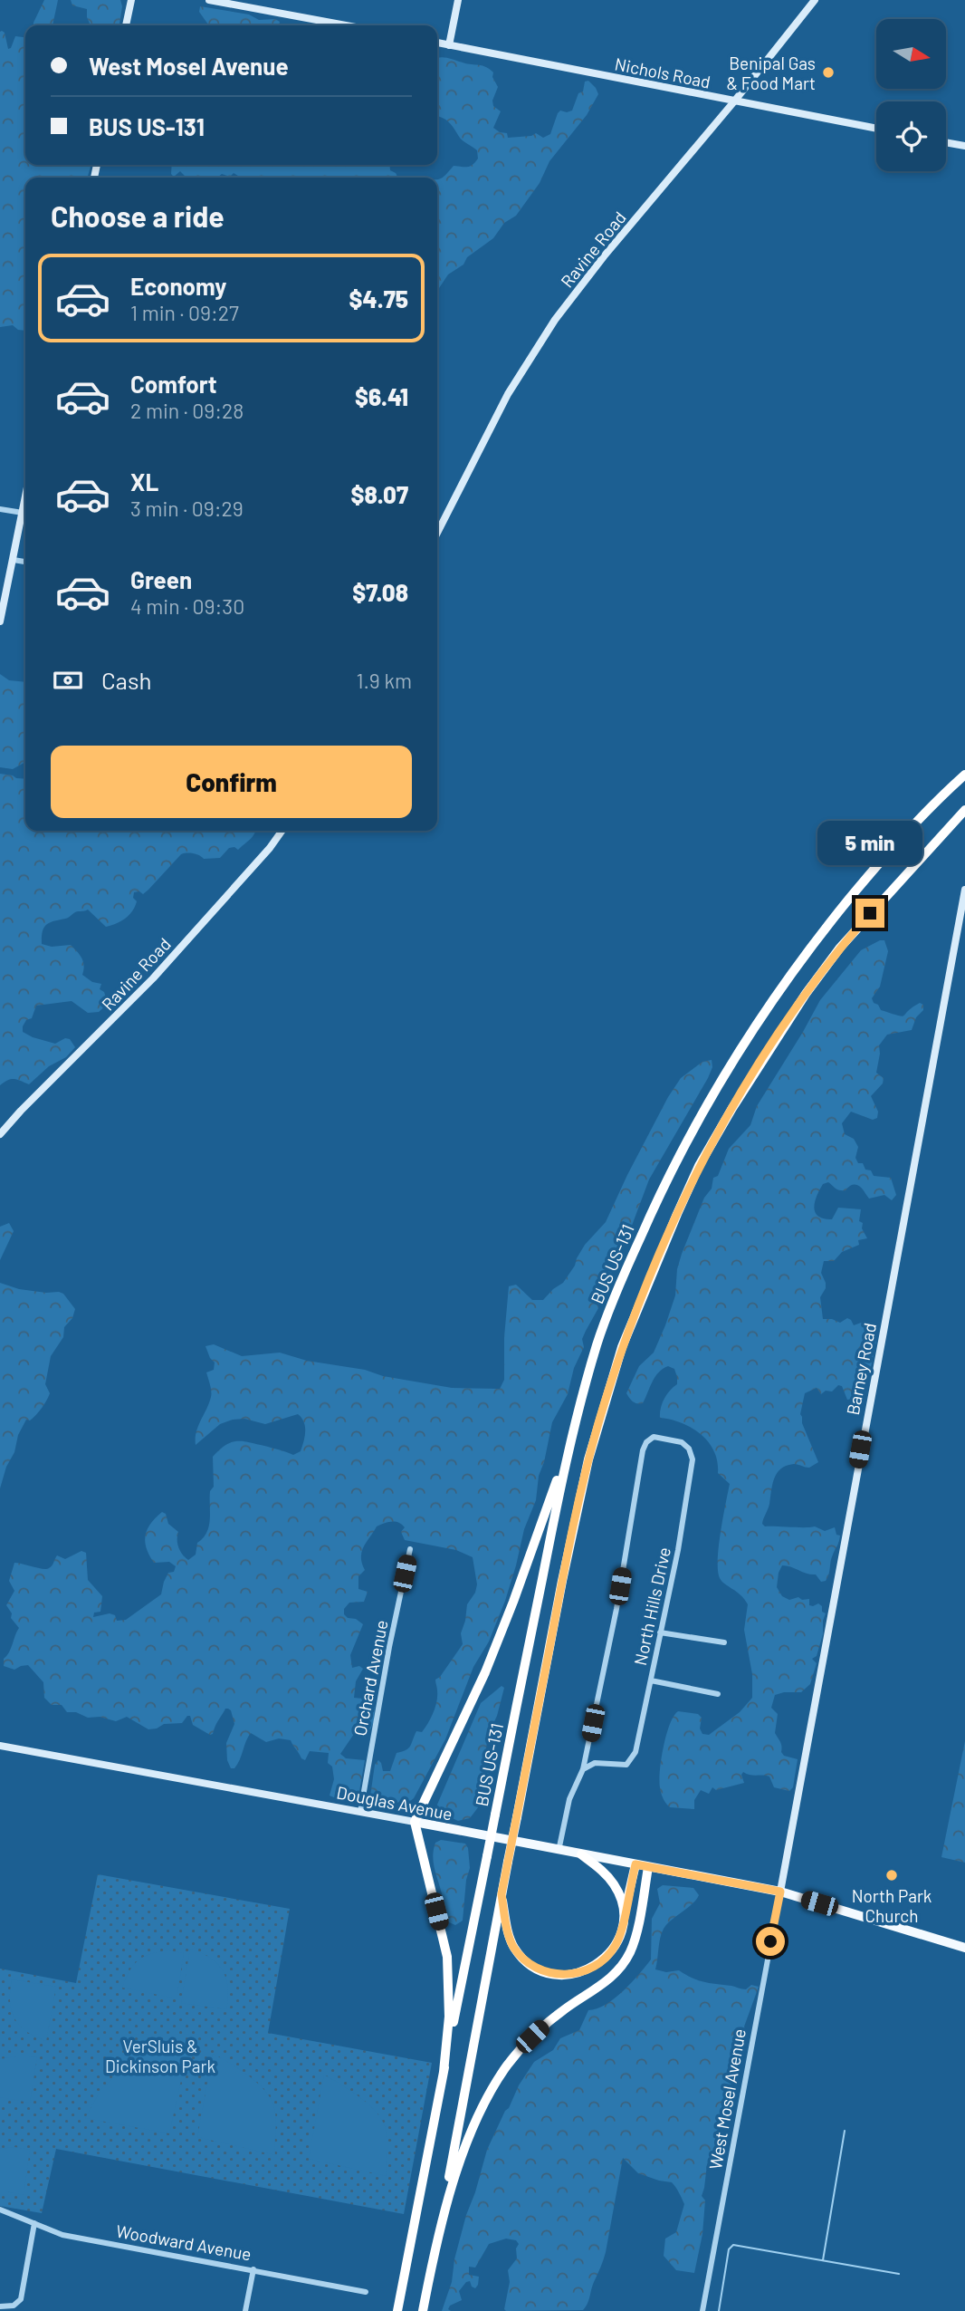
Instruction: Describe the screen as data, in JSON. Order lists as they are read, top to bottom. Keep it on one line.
{"streets":{"highway":["BUS US-131"],"main road":["Douglas Avenue"],"street":["Nichols Road","Ravine Road","Barney Road","North Hills Drive","Orchard Avenue","West Mosel Avenue","Woodward Avenue"]},"crossings":[["Nichols Road","Ravine Road"],["Barney Road","Douglas Avenue"],["Barney Road","West Mosel Avenue"],["Orchard Avenue","Douglas Avenue"],["Douglas Avenue","West Mosel Avenue"]],"parks":["VerSluis & Dickinson Park"],"places":["Benipal Gas & Food Mart","North Park Church"],"north":"right","page":{"banner":["West Mosel Avenue","BUS US-131"],"heading":"Choose a ride","list":[{"name":"Economy","note":"1 min · 09:27","value":"$4.75"},{"name":"Comfort","note":"2 min · 09:28","value":"$6.41"},{"name":"XL","note":"3 min · 09:29","value":"$8.07"},{"name":"Green","note":"4 min · 09:30","value":"$7.08"}],"pay":["Cash","1.9 km"],"buttons":"Confirm","bubble":"5 min"}}
